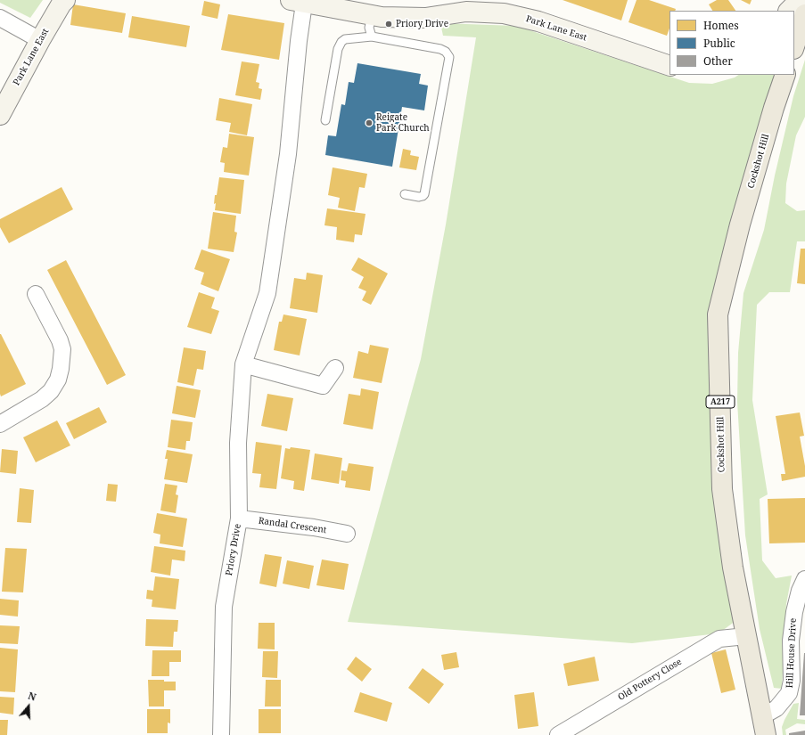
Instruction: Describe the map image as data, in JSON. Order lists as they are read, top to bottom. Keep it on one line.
{"streets":{"main road":["Cockshot Hill","A217"],"street":["Park Lane East","Randal Crescent","Priory Drive","Hill House Drive","Old Pottery Close"]},"crossings":[["Park Lane East","Priory Drive"],["Cockshot Hill","Hill House Drive"],["Cockshot Hill","Old Pottery Close"],["Randal Crescent","Priory Drive"]],"places":["Priory Drive","Reigate Park Church"],"legend":["Homes","Public","Other"],"north":"top"}
